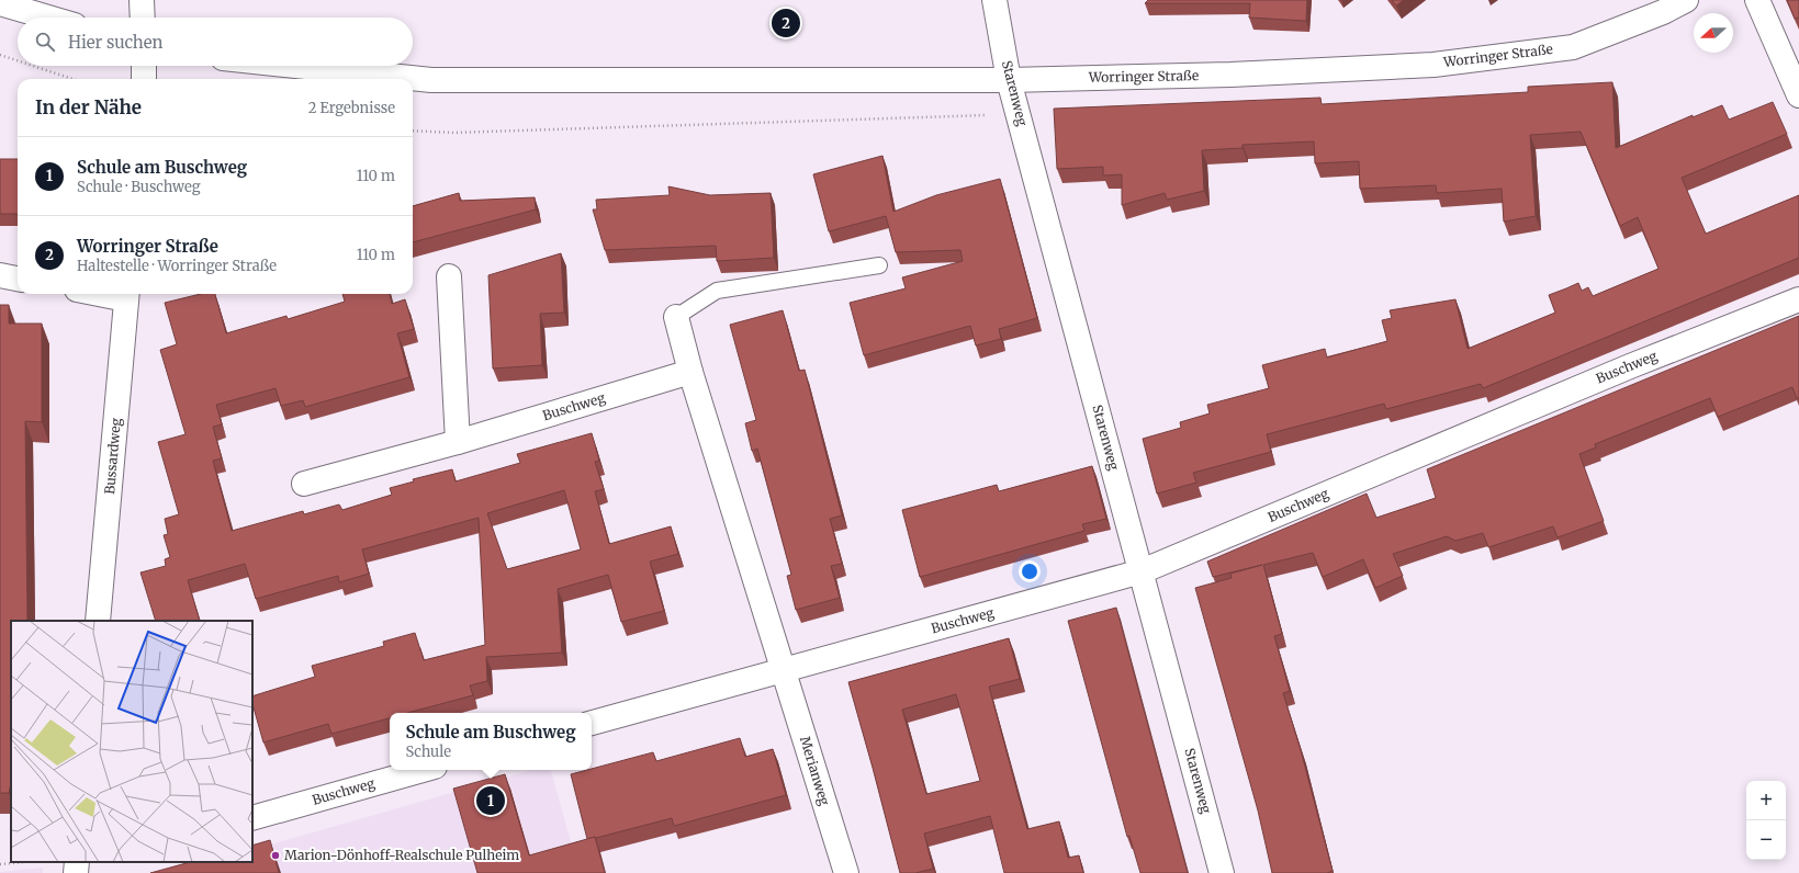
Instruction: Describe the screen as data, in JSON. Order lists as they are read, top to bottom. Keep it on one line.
{"streets":{"street":["Worringer Straße","Starenweg","Buschweg","Bussardweg","Merianweg"]},"crossings":[["Worringer Straße","Starenweg"],["Starenweg","Buschweg"],["Buschweg","Merianweg"]],"places":["Marion-Dönhoff-Realschule Pulheim"],"north":"left","page":{"pins":["2","1"],"search":"Hier suchen","heading":["In der Nähe","2 Ergebnisse"],"list":[{"mark":"1","name":"Schule am Buschweg","note":"Schule · Buschweg","value":"110 m"},{"mark":"2","name":"Worringer Straße","note":"Haltestelle · Worringer Straße","value":"110 m"}],"popup":["Schule am Buschweg","Schule"],"map_buttons":["+","−"]}}
